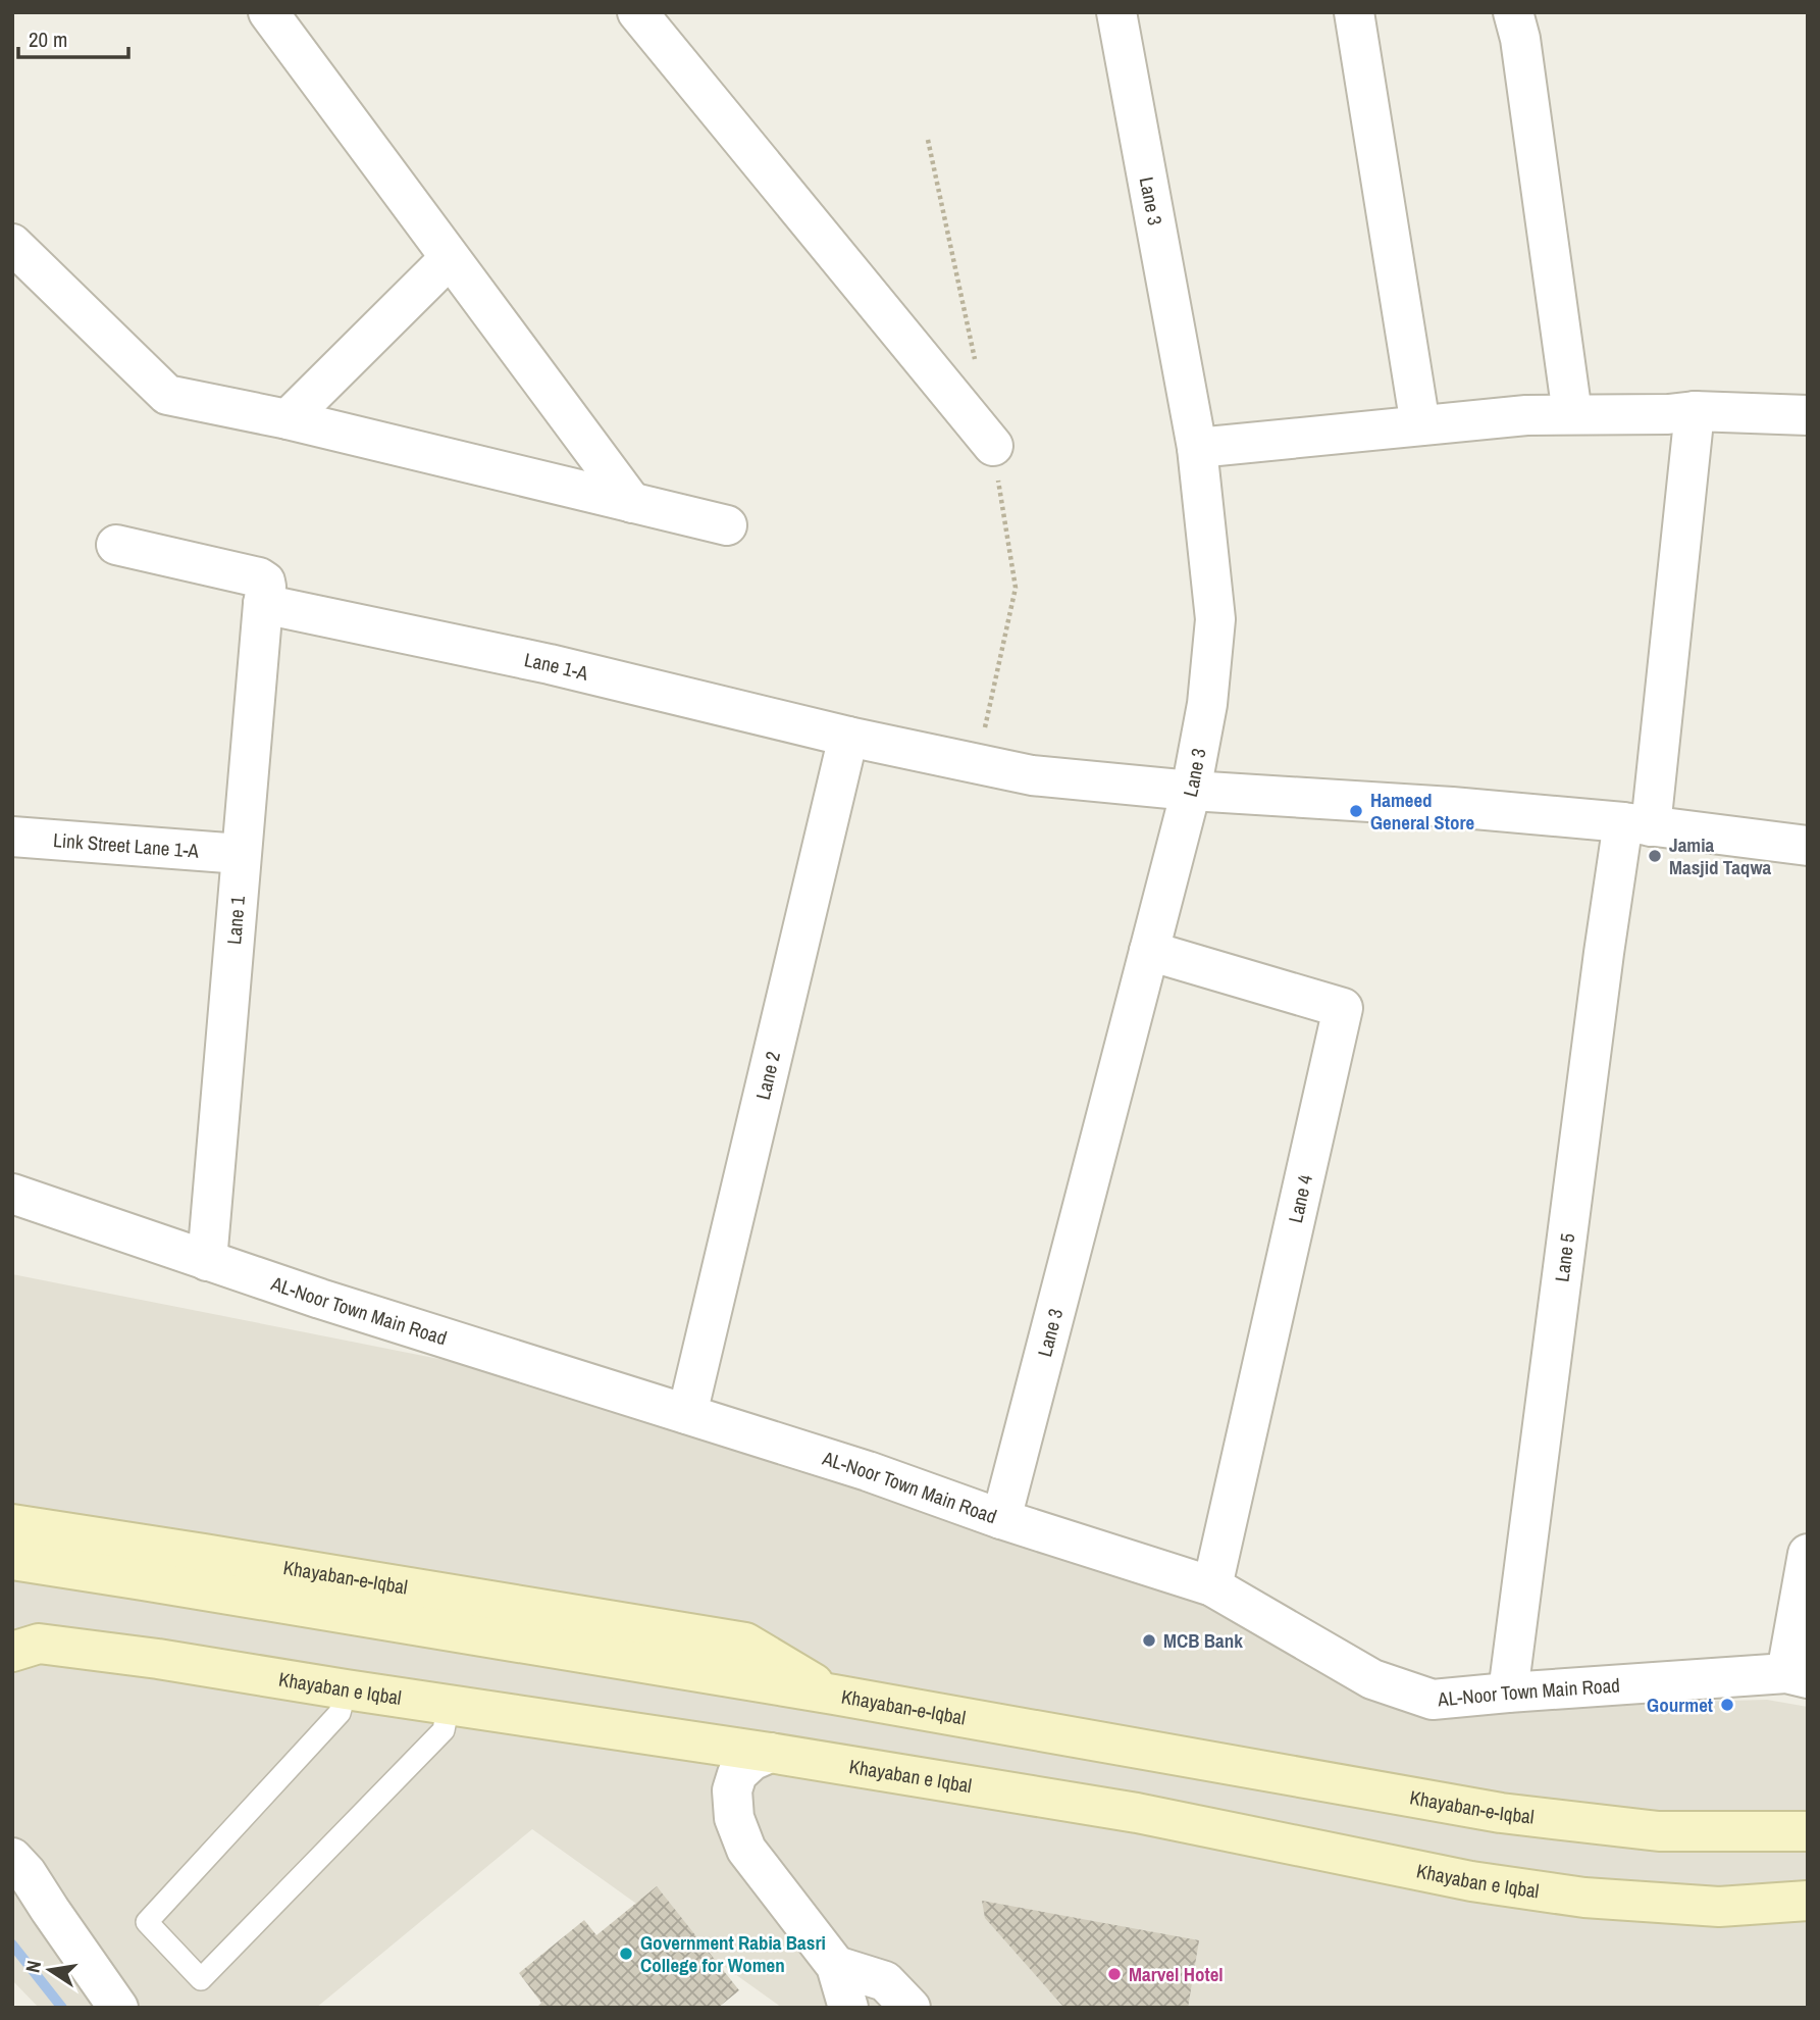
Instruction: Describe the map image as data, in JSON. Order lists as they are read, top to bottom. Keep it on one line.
{"streets":{"main road":["Khayaban-e-Iqbal","Khayaban e Iqbal"],"street":["Lane 3","Lane 1-A","Link Street Lane 1-A","Lane 1","Lane 2","Lane 4","Lane 5","AL-Noor Town Main Road"]},"crossings":[["Lane 3","Lane 1-A"],["Lane 3","Lane 4"],["Lane 3","AL-Noor Town Main Road"],["Lane 1-A","Lane 1"],["Lane 1-A","Lane 2"],["Lane 1-A","Lane 5"],["Link Street Lane 1-A","Lane 1"],["Lane 1","AL-Noor Town Main Road"],["Lane 2","AL-Noor Town Main Road"],["Lane 4","AL-Noor Town Main Road"],["Lane 5","AL-Noor Town Main Road"]],"places":["Hameed General Store","Jamia Masjid Taqwa","MCB Bank","Gourmet","Government Rabia Basri College for Women","Marvel Hotel"],"scale_bar":"20 m","north":"left"}
